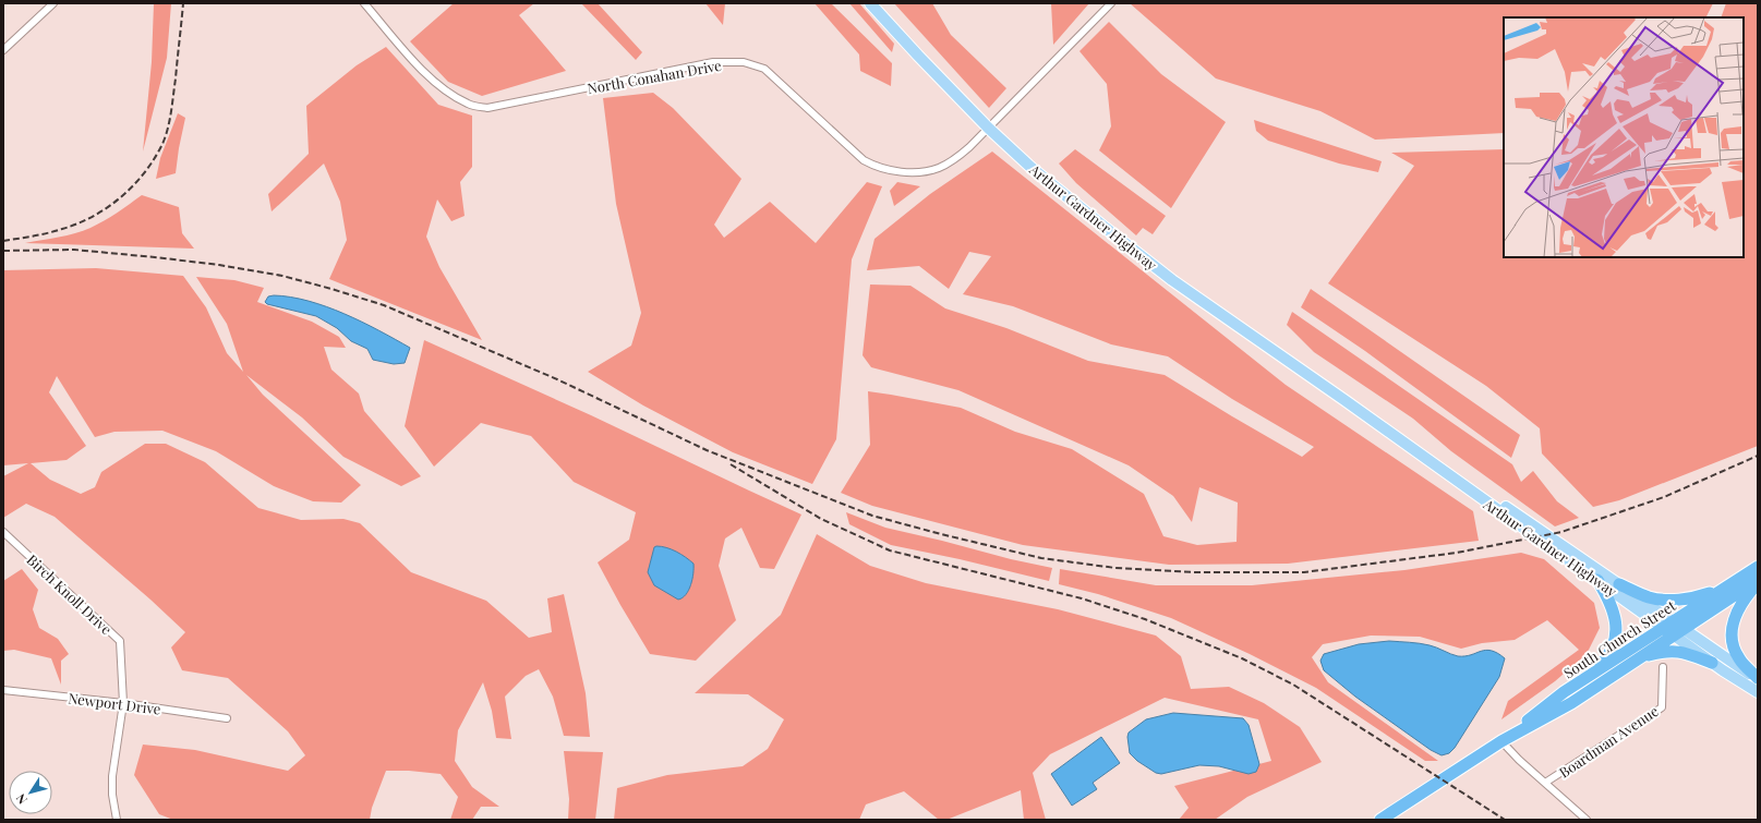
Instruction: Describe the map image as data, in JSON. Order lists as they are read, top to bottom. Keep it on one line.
{"streets":{"highway":["South Church Street"],"main road":["Arthur Gardner Highway"],"street":["North Conahan Drive","Birch Knoll Drive","Newport Drive","Boardman Avenue"]},"crossings":[["North Conahan Drive","Arthur Gardner Highway"],["Arthur Gardner Highway","South Church Street"],["Birch Knoll Drive","Newport Drive"]],"north":"bottom left"}
